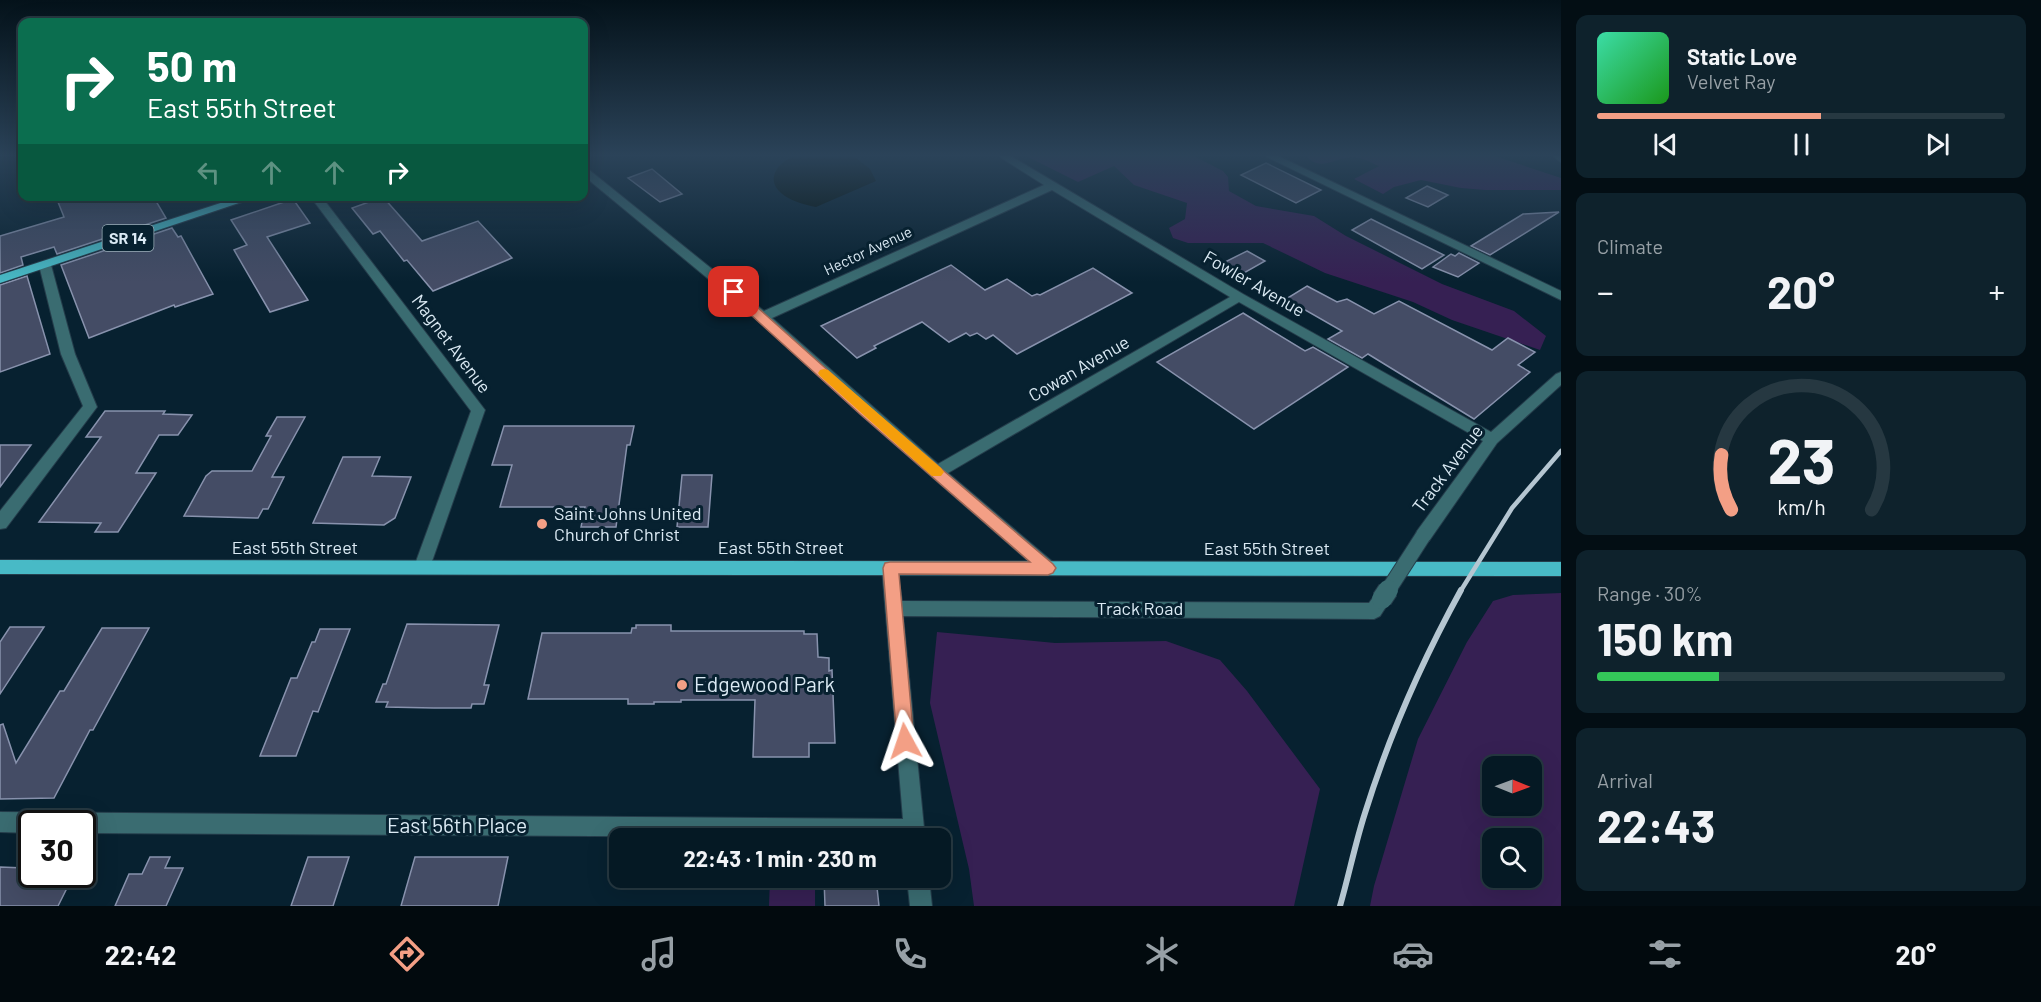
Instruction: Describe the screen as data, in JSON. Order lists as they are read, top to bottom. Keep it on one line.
{"streets":{"main road":["SR 14","East 55th Street"],"street":["Hector Avenue","Fowler Avenue","Magnet Avenue","Cowan Avenue","Track Avenue","Track Road","East 56th Place"]},"crossings":[["Fowler Avenue","Cowan Avenue"],["Fowler Avenue","Track Avenue"],["Magnet Avenue","East 55th Street"],["Track Avenue","Track Road"]],"places":["Saint Johns United Church of Christ","Edgewood Park"],"north":"right","page":{"turn":["50 m","East 55th Street"],"song":["Static Love","Velvet Ray"],"tile":["Climate",["Range · 30%","150 km"],["Arrival","22:43"]],"heat":["−","20°","+"],"limit":"30","trip":"22:43 · 1 min · 230 m","tabs":["22:42","20°"],"gauge":["23","km/h"]}}
